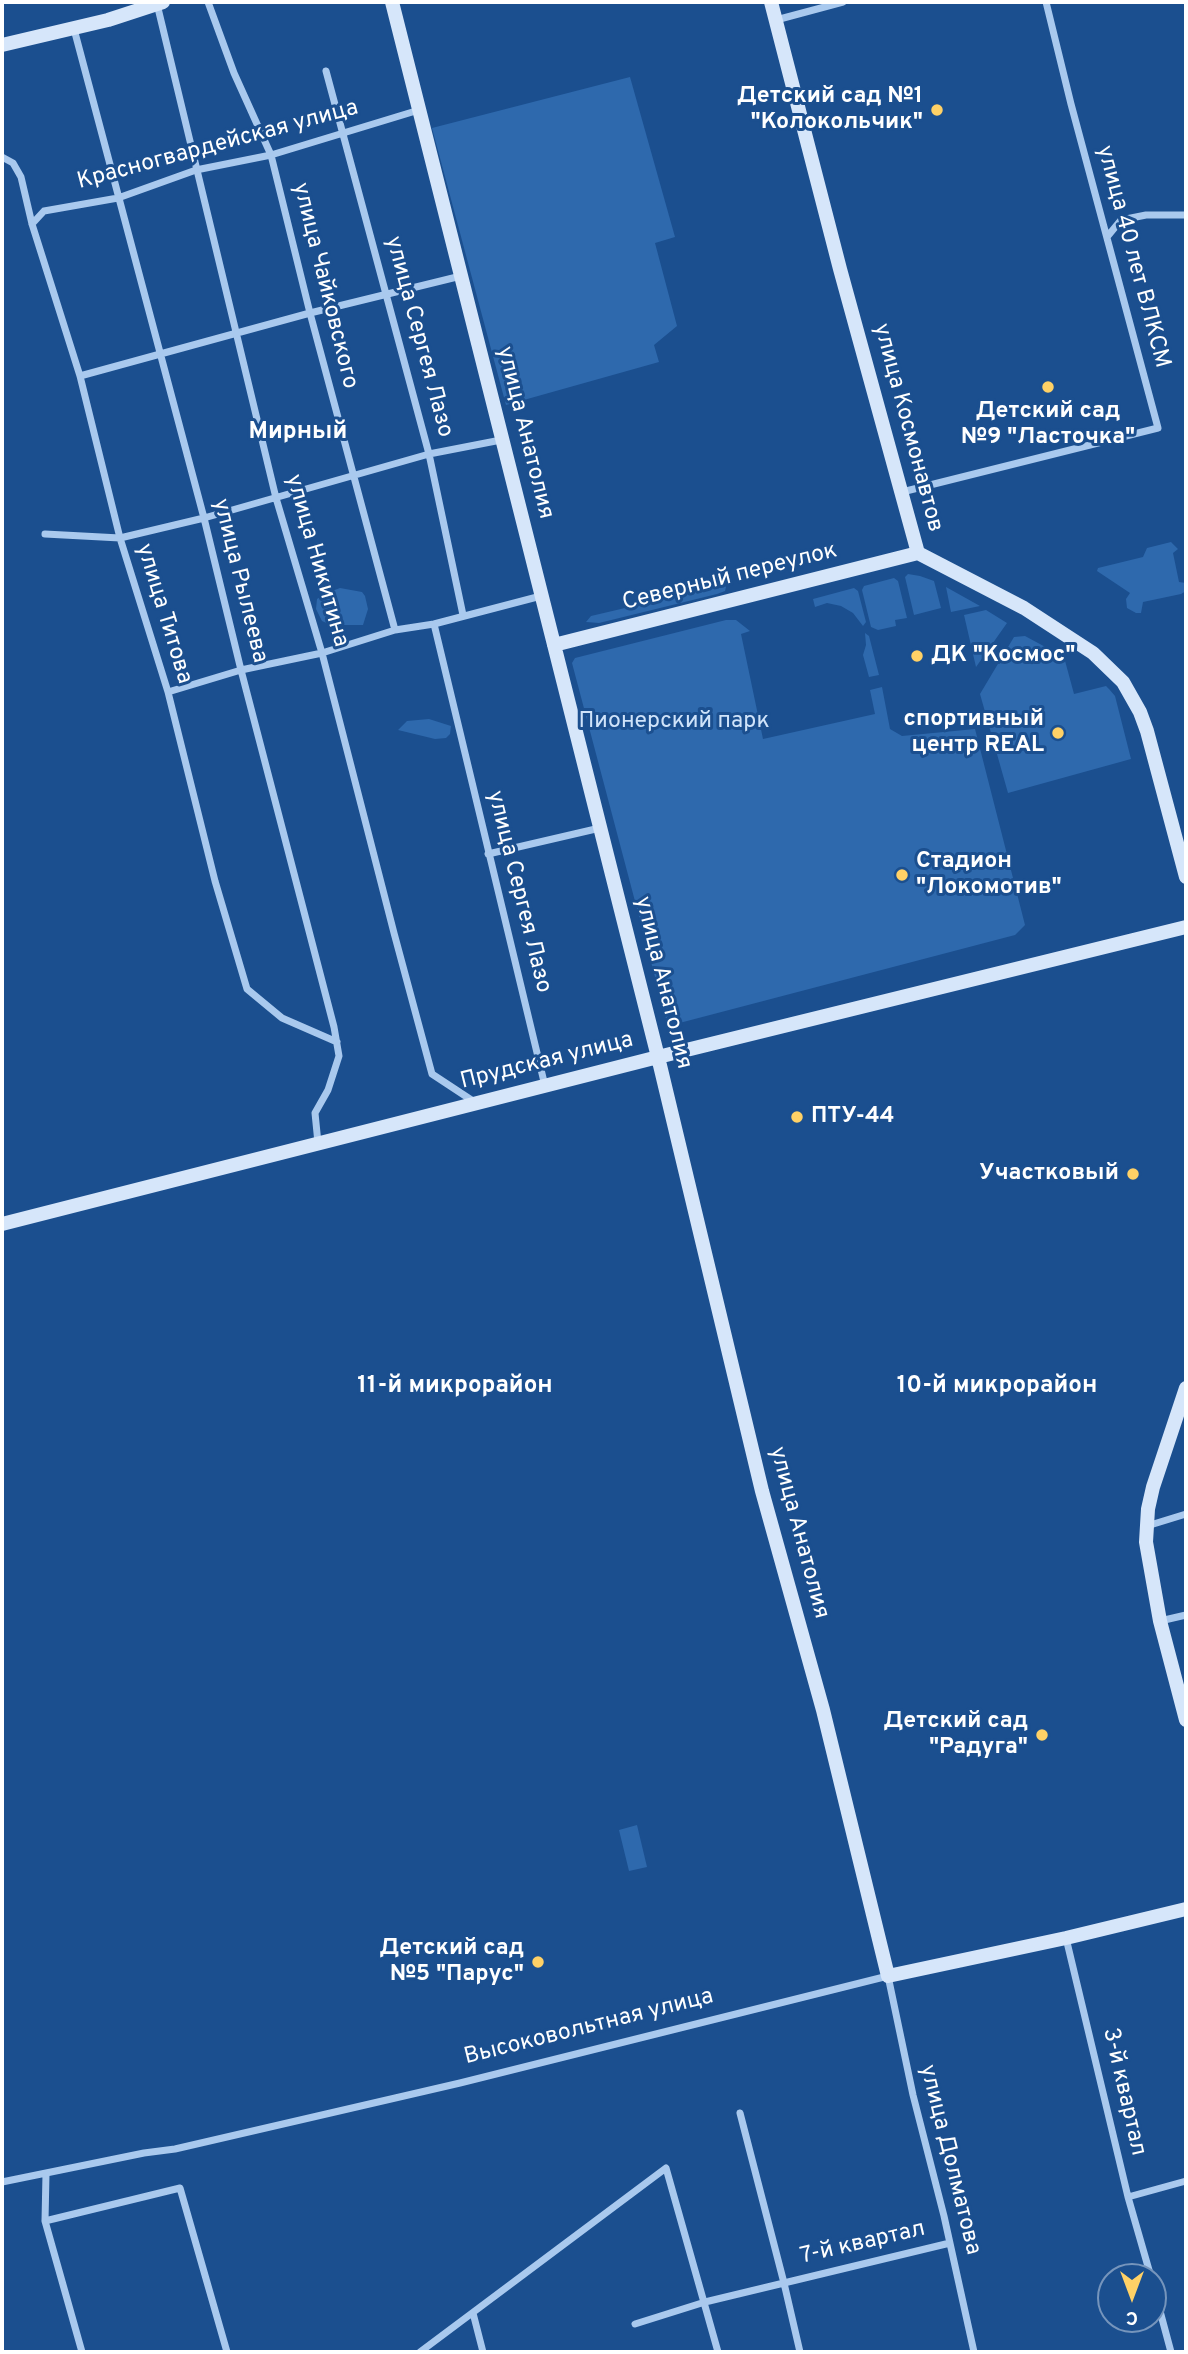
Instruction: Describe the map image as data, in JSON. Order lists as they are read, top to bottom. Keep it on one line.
{"streets":{"street":["Красногвардейская улица","улица 40 лет ВЛКСМ","улица Чайковского","улица Сергея Лазо","улица Космонавтов","улица Анатолия","улица Никитина","Северный переулок","улица Рылеева","улица Титова","Прудская улица","Высоковольтная улица","3-й квартал","улица Долматова","7-й квартал"]},"crossings":[["Красногвардейская улица","улица Чайковского"],["Красногвардейская улица","улица Сергея Лазо"],["Красногвардейская улица","улица Анатолия"],["Красногвардейская улица","улица Никитина"],["Красногвардейская улица","улица Рылеева"],["Красногвардейская улица","улица Титова"],["улица 40 лет ВЛКСМ","улица Космонавтов"],["улица Сергея Лазо","Прудская улица"],["улица Космонавтов","Северный переулок"],["улица Анатолия","Северный переулок"],["улица Анатолия","Прудская улица"],["улица Анатолия","Высоковольтная улица"],["улица Анатолия","улица Долматова"],["улица Никитина","Прудская улица"],["улица Рылеева","улица Титова"],["улица Рылеева","Прудская улица"],["Высоковольтная улица","3-й квартал"],["Высоковольтная улица","улица Долматова"],["улица Долматова","7-й квартал"]],"districts":["Мирный","11-й микрорайон","10-й микрорайон"],"parks":["Пионерский парк"],"places":["Детский сад №1 \"Колокольчик\"","Детский сад №9 \"Ласточка\"","ДК \"Космос\"","спортивный центр REAL","Стадион \"Локомотив\"","ПТУ-44","Участковый","Детский сад \"Радуга\"","Детский сад №5 \"Парус\""],"north":"bottom"}
